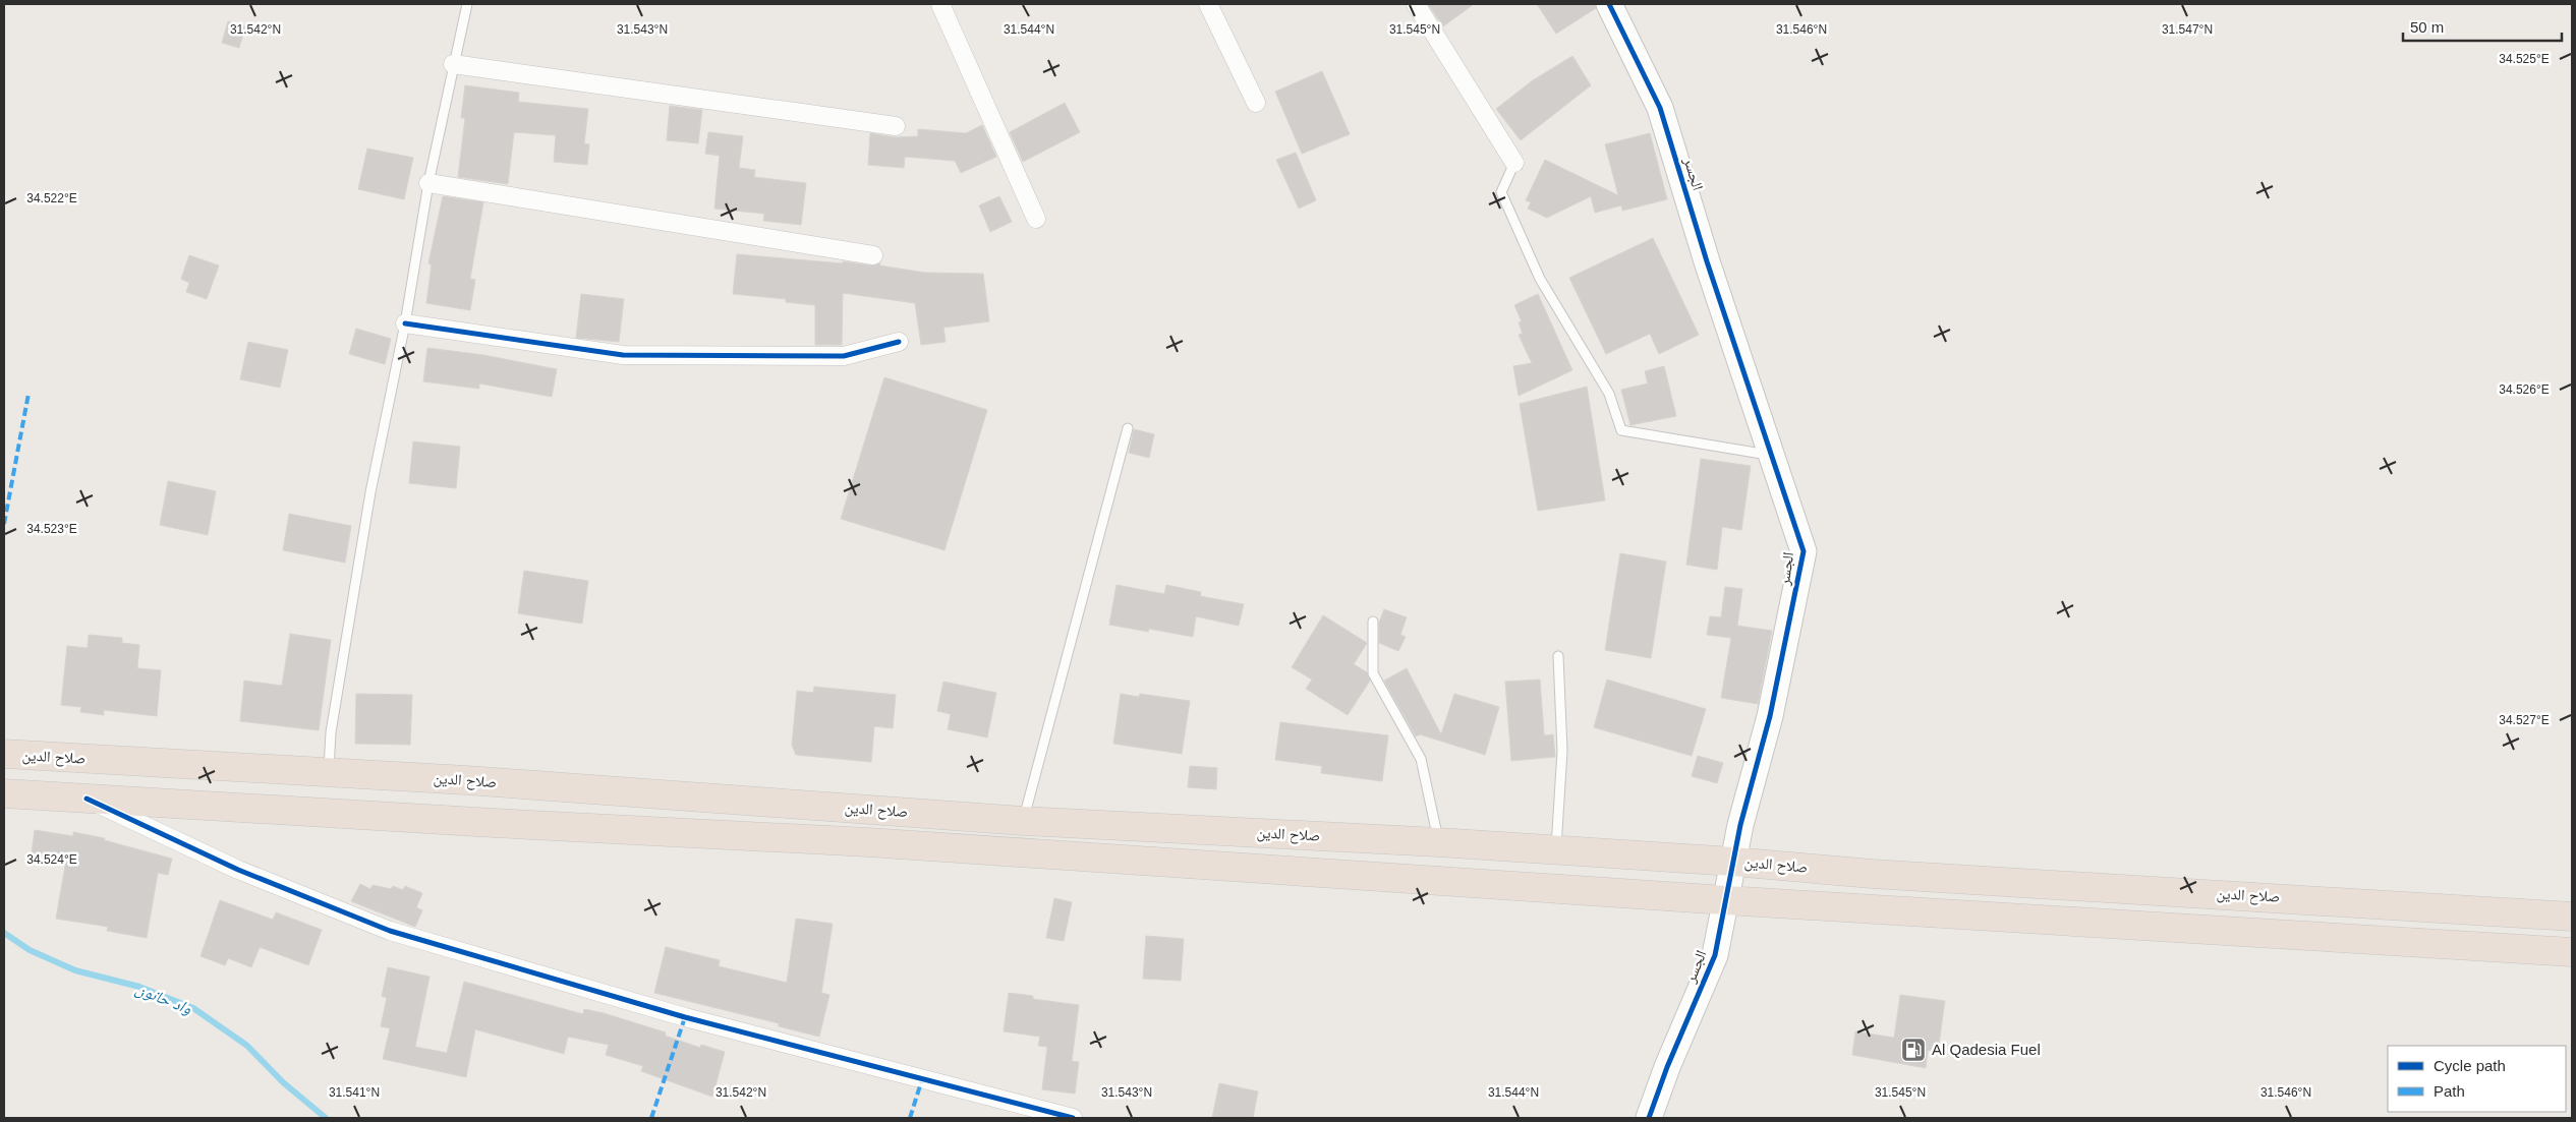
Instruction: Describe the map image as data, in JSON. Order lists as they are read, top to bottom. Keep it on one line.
{"streets":{"highway":["صلاح الدين"],"street":["الجسر"]},"crossings":[["الجسر","صلاح الدين"]],"water":["واد حانون"],"places":{"fuel station":["Al Qadesia Fuel"]},"legend":["Cycle path","Path"],"scale_bar":"50 m","coordinates":["31.544°N","31.545°N","31.546°N","31.547°N","31.542°N","31.543°N","34.525°E","34.522°E","34.526°E","34.523°E","34.527°E","34.524°E","31.541°N"]}
